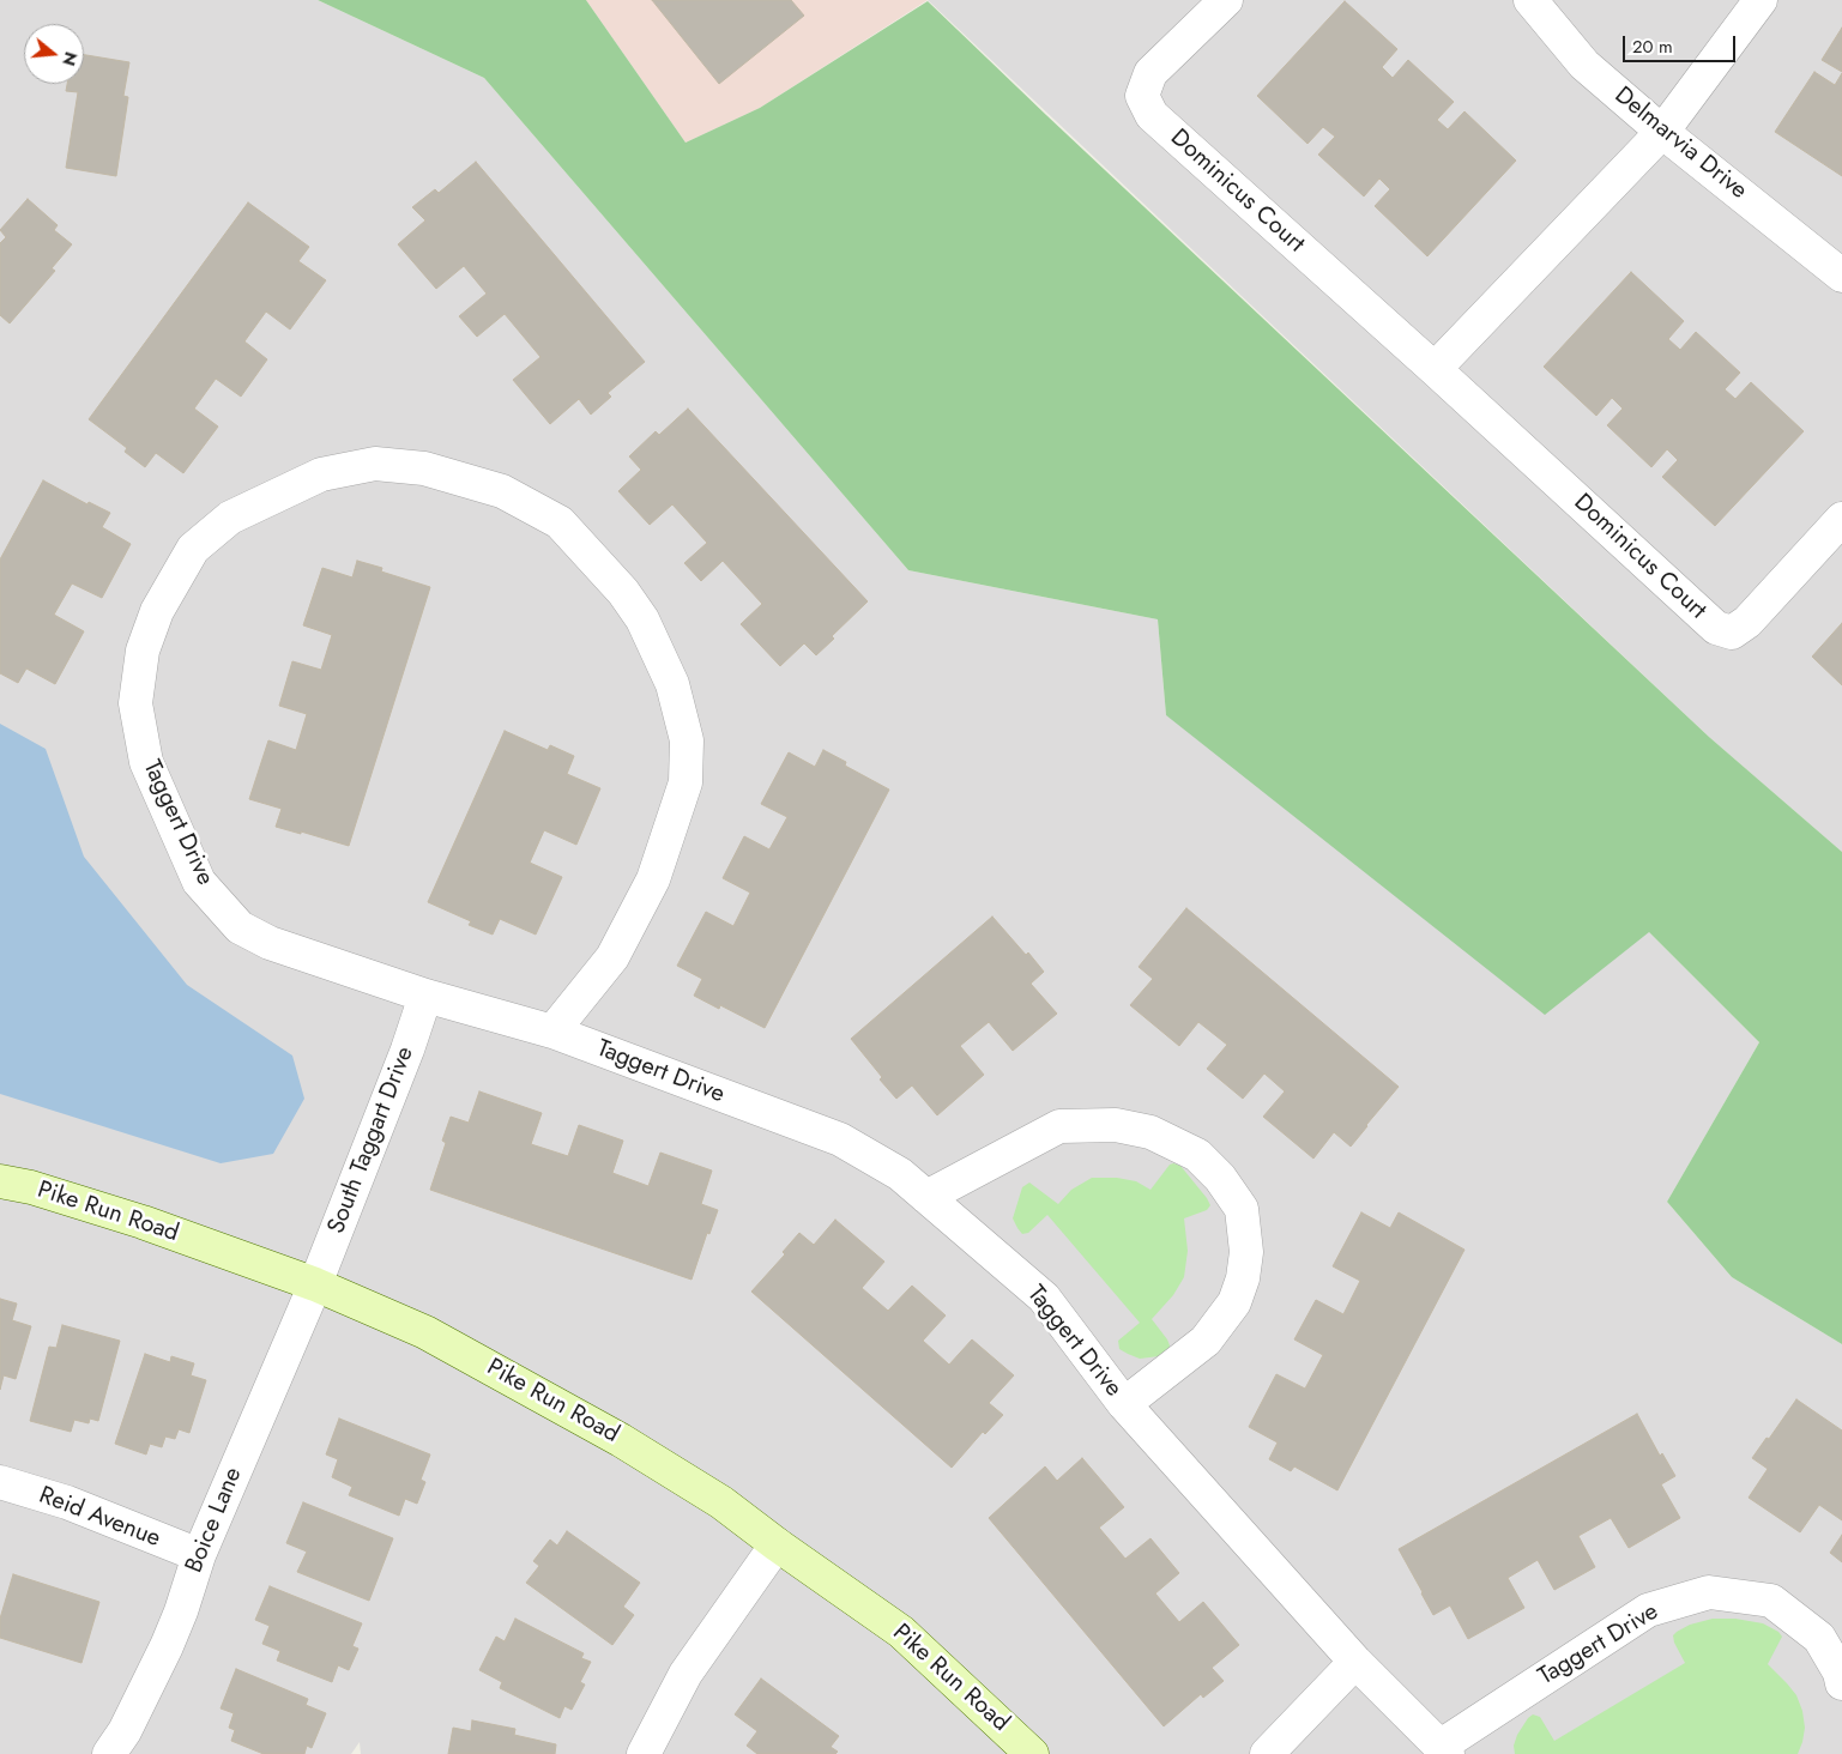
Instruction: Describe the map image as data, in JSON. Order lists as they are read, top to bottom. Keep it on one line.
{"streets":{"street":["Delmarvia Drive","Dominicus Court","Taggert Drive","South Taggart Drive","Pike Run Road","Reid Avenue","Boice Lane"]},"crossings":[["Taggert Drive","South Taggart Drive"],["South Taggart Drive","Pike Run Road"],["South Taggart Drive","Boice Lane"],["Pike Run Road","Boice Lane"],["Reid Avenue","Boice Lane"]],"scale_bar":"20 m","north":"right"}
